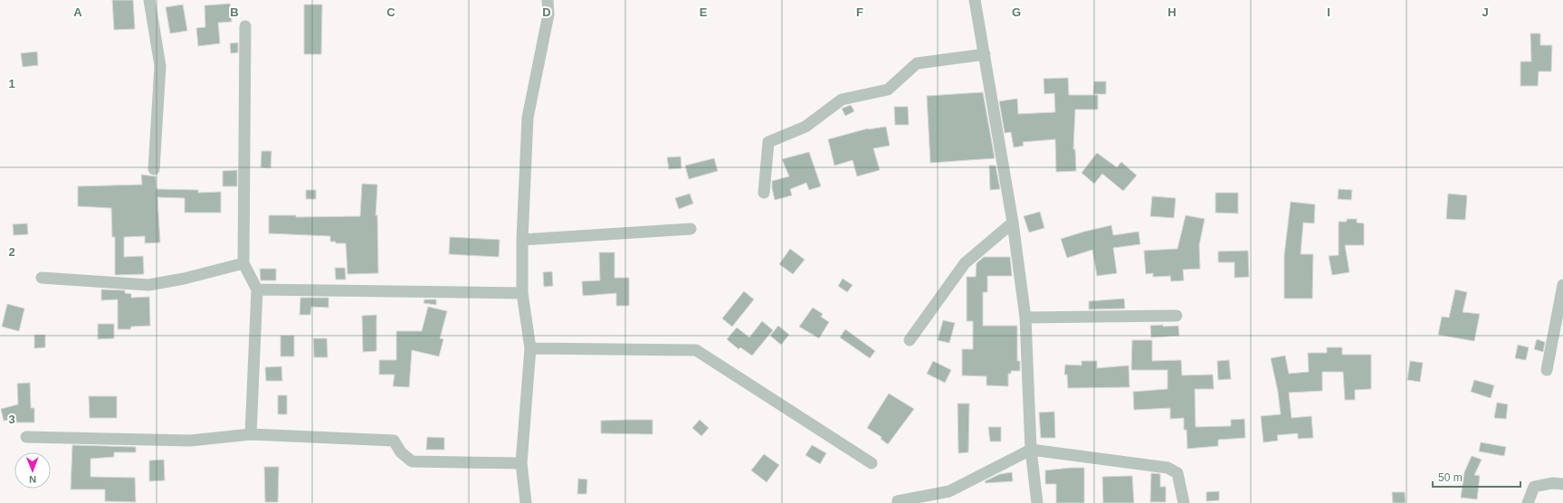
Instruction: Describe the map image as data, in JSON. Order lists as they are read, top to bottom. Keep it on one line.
{"scale_bar":"50 m","north":"bottom","grid":{"columns":["A","B","C","D","E","F","G","H","I","J"],"rows":["1","2","3"]}}
